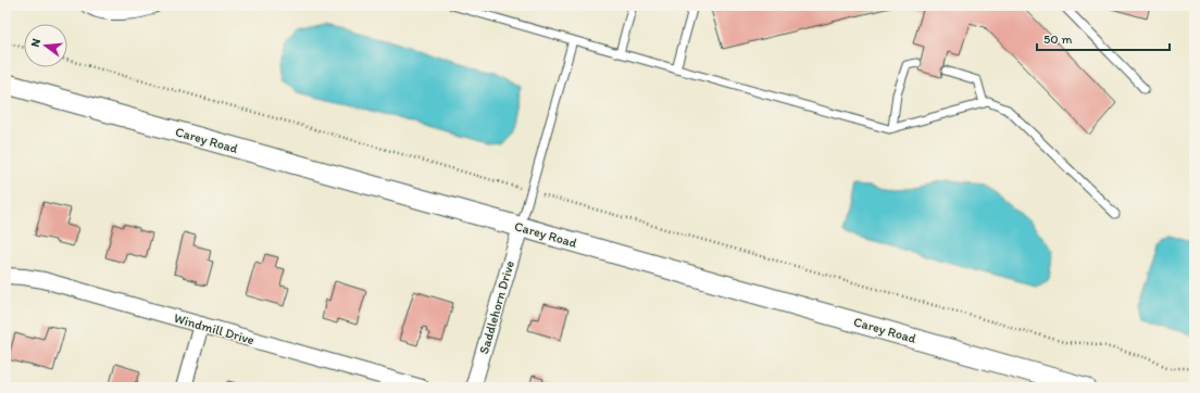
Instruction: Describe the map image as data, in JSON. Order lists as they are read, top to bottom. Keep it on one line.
{"streets":{"street":["Carey Road","Saddlehorn Drive","Windmill Drive"]},"crossings":[["Carey Road","Saddlehorn Drive"]],"scale_bar":"50 m","north":"left"}
